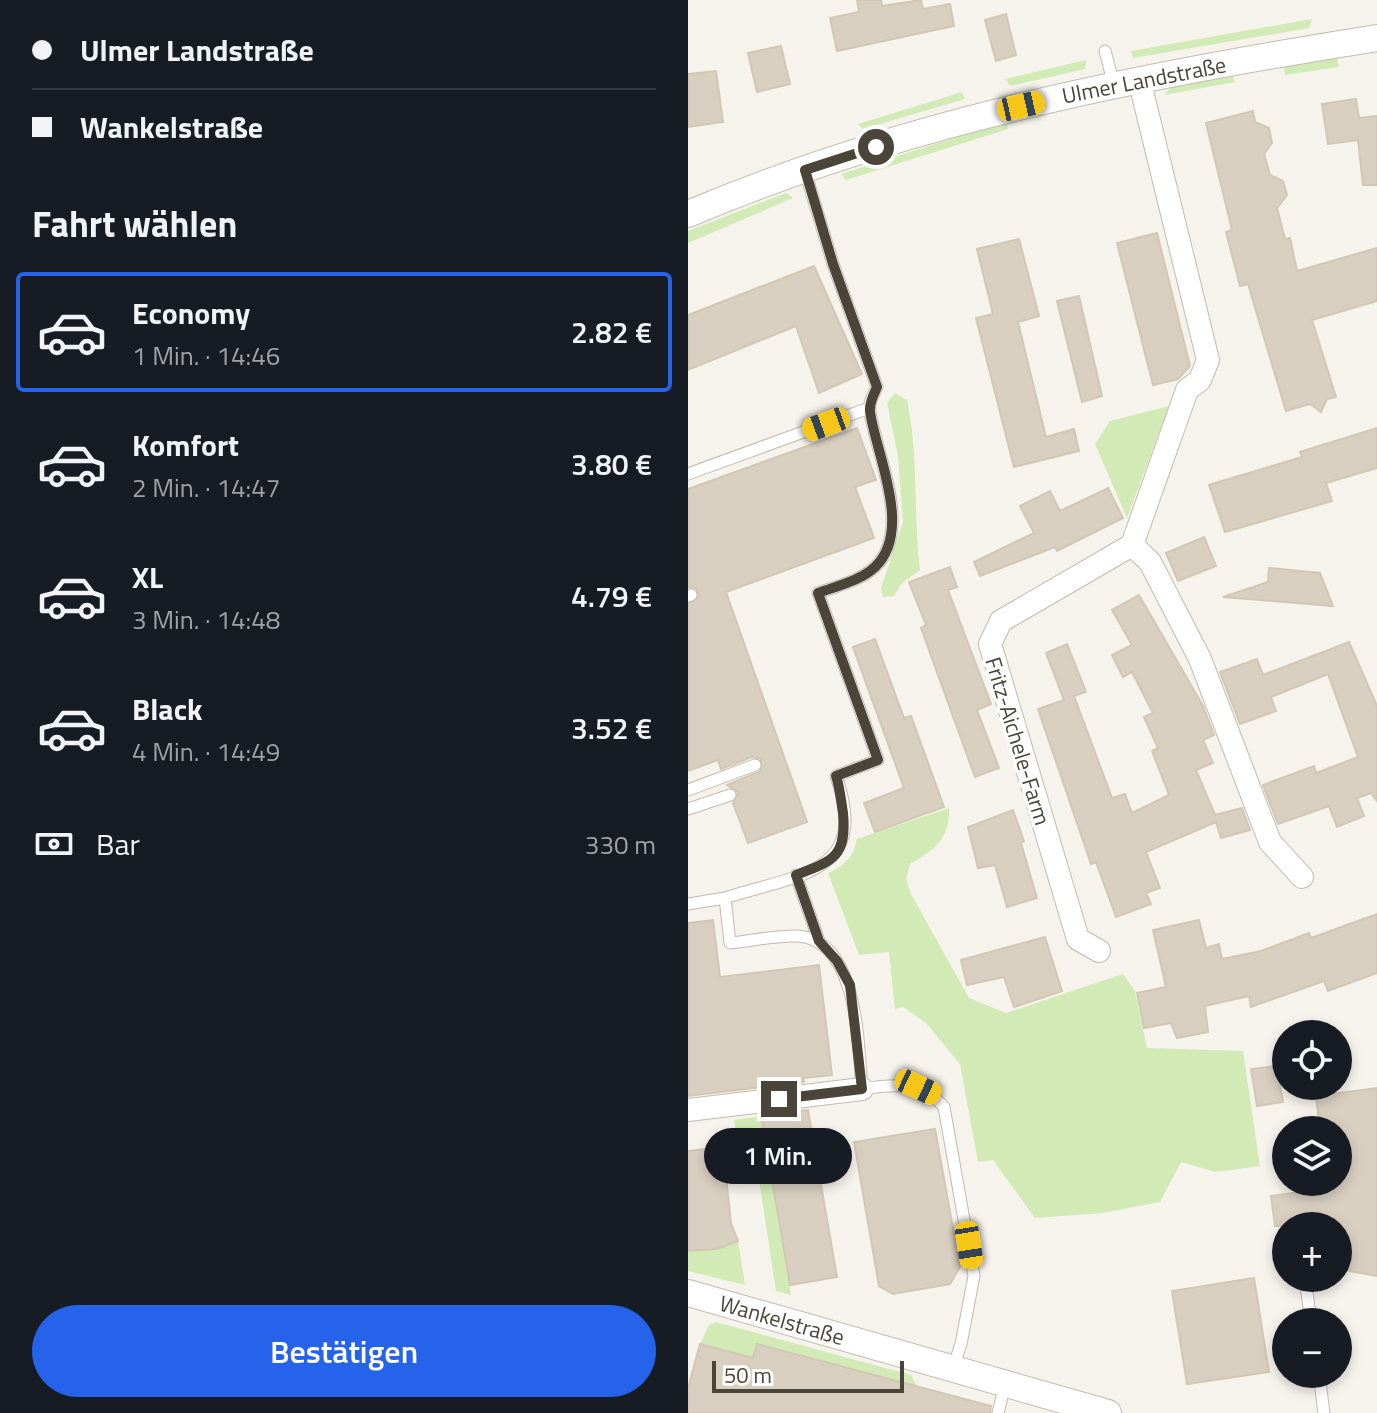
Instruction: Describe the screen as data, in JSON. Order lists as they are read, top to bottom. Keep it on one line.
{"streets":{"street":["Ulmer Landstraße","Fritz-Aichele-Farm","Wankelstraße"]},"scale_bar":"50 m","page":{"banner":["Ulmer Landstraße","Wankelstraße"],"heading":"Fahrt wählen","list":[{"name":"Economy","note":"1 Min. · 14:46","value":"2.82 €"},{"name":"Komfort","note":"2 Min. · 14:47","value":"3.80 €"},{"name":"XL","note":"3 Min. · 14:48","value":"4.79 €"},{"name":"Black","note":"4 Min. · 14:49","value":"3.52 €"}],"pay":["Bar","330 m"],"map_buttons":["+","−"],"bubble":"1 Min.","buttons":"Bestätigen","scale":"50 m"}}
